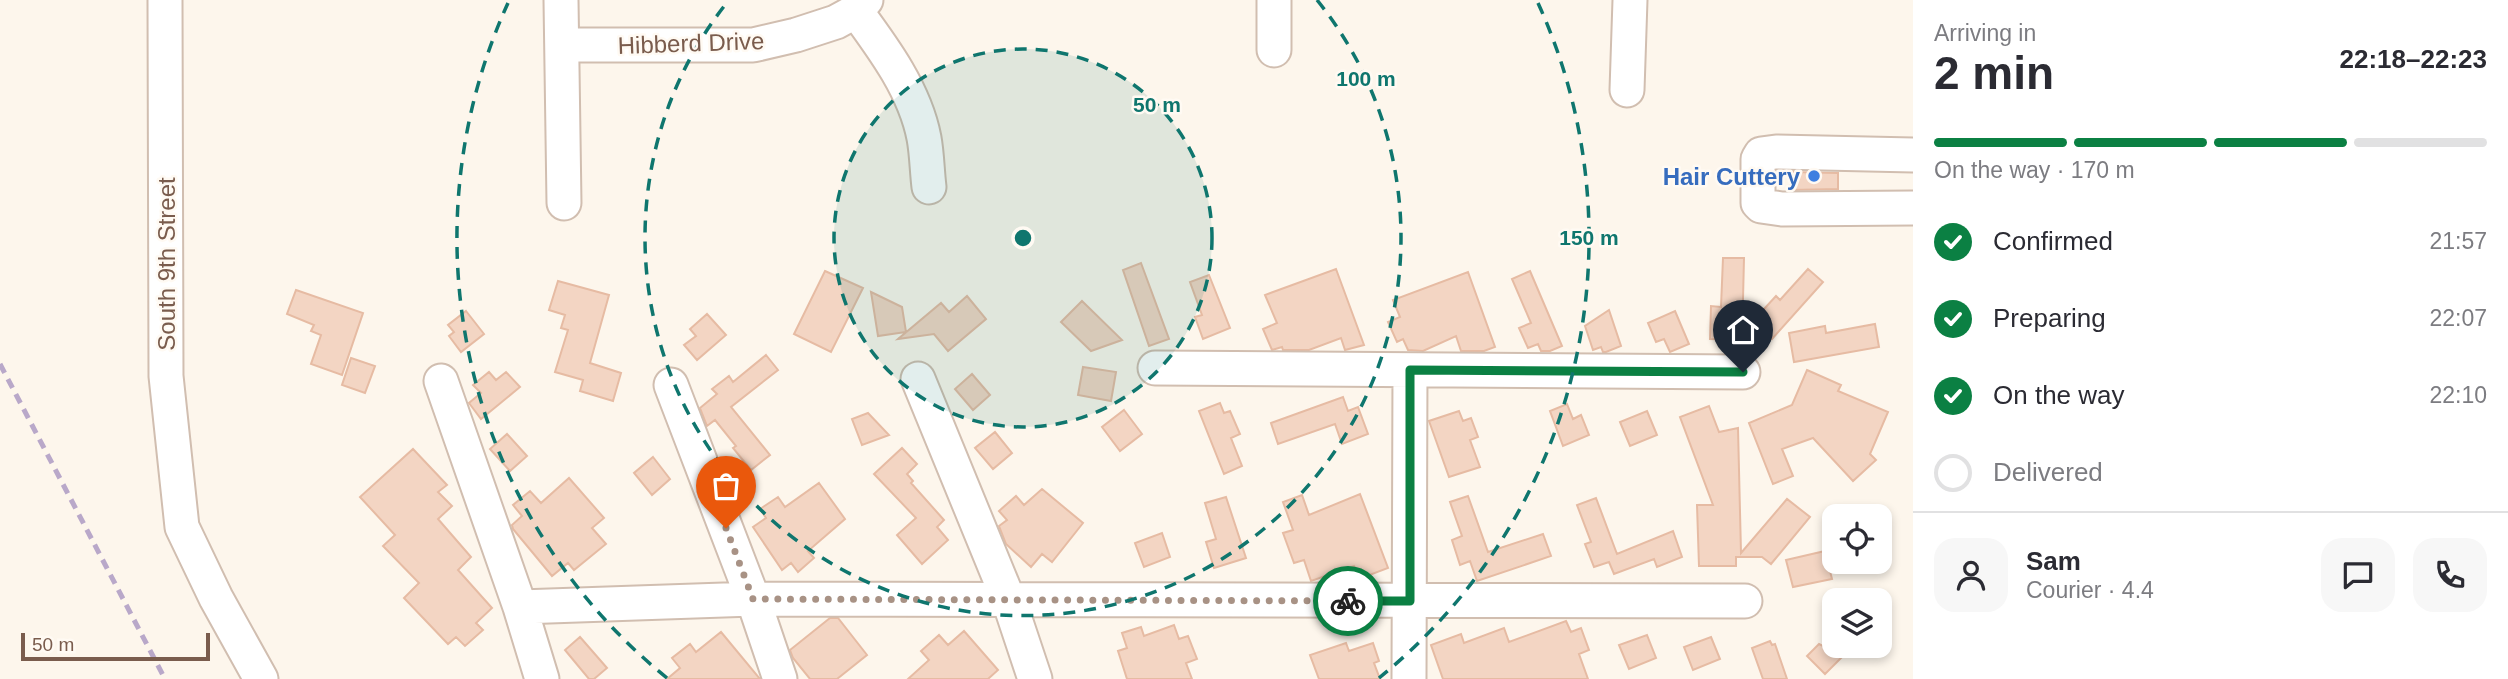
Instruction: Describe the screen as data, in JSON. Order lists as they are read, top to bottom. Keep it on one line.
{"streets":{"street":["Hibberd Drive","South 9th Street"]},"places":["Hair Cuttery"],"scale_bar":"50 m","page":{"heading":["2 min","Arriving in","22:18–22:23"],"panel":["Sam","Courier · 4.4"],"bar":"On the way · 170 m","list":[["Confirmed","21:57"],["Preparing","22:07"],["On the way","22:10"],"Delivered"],"scale":"50 m"},"rings":["100 m","50 m","150 m"]}
